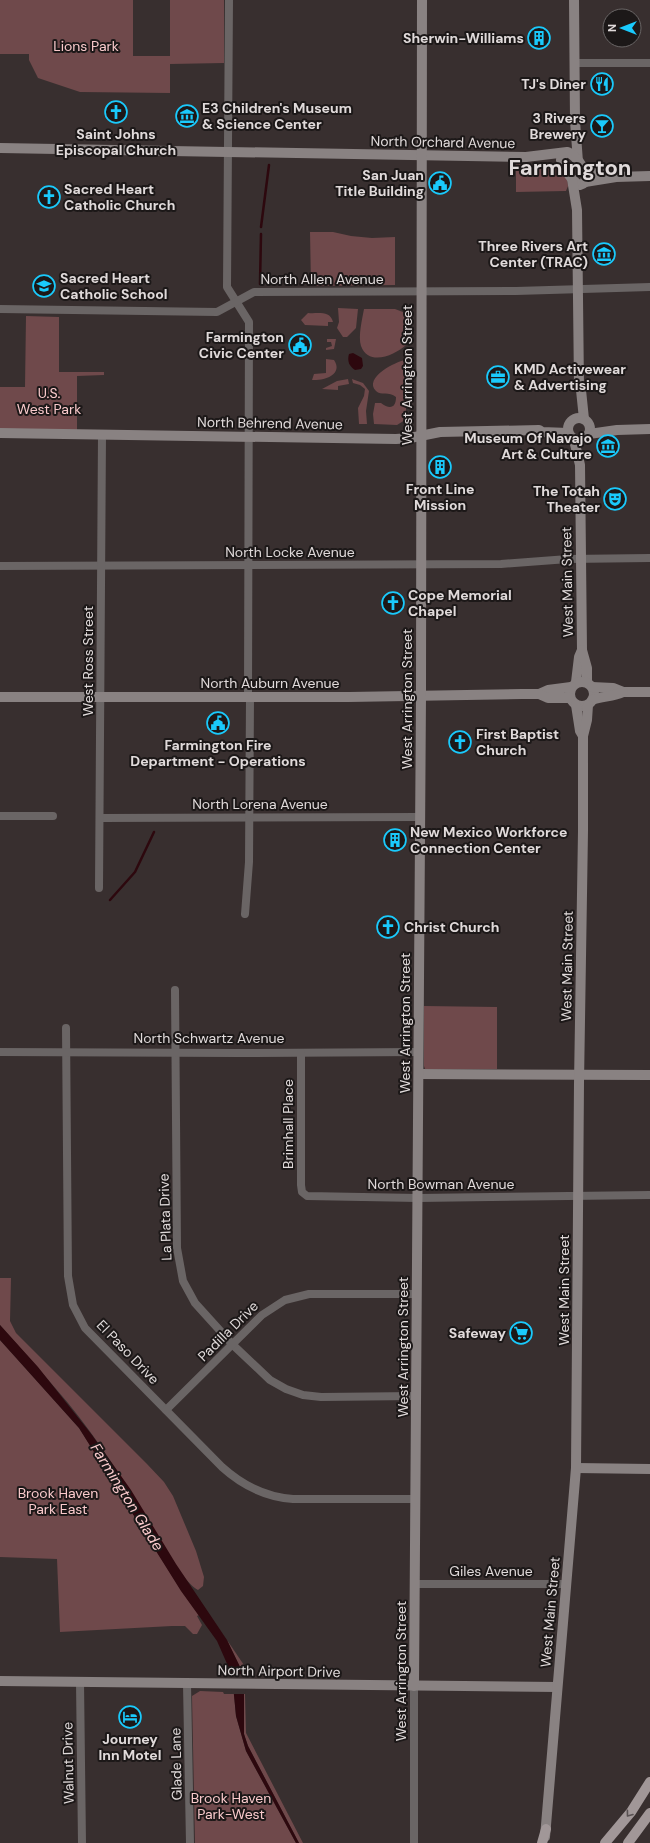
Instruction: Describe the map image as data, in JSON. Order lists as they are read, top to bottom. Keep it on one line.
{"streets":{"main road":["North Orchard Avenue","West Arrington Street","North Behrend Avenue","West Main Street","North Auburn Avenue","North Airport Drive"],"street":["North Allen Avenue","North Locke Avenue","West Ross Street","North Lorena Avenue","North Schwartz Avenue","Brimhall Place","North Bowman Avenue","La Plata Drive","Padilla Drive","El Paso Drive","Giles Avenue","Walnut Drive","Glade Lane"]},"crossings":[["North Orchard Avenue","West Arrington Street"],["North Allen Avenue","West Arrington Street"],["North Allen Avenue","West Main Street"],["West Arrington Street","North Behrend Avenue"],["West Arrington Street","North Locke Avenue"],["West Arrington Street","North Auburn Avenue"],["West Arrington Street","North Lorena Avenue"],["West Arrington Street","North Schwartz Avenue"],["West Arrington Street","North Bowman Avenue"],["West Arrington Street","La Plata Drive"],["West Arrington Street","Padilla Drive"],["West Arrington Street","El Paso Drive"],["West Arrington Street","Giles Avenue"],["West Arrington Street","North Airport Drive"],["North Behrend Avenue","West Main Street"],["North Behrend Avenue","West Ross Street"],["North Locke Avenue","West Main Street"],["North Locke Avenue","West Ross Street"],["West Main Street","North Auburn Avenue"],["West Main Street","North Bowman Avenue"],["West Main Street","Giles Avenue"],["West Main Street","North Airport Drive"],["West Ross Street","North Auburn Avenue"],["West Ross Street","North Lorena Avenue"],["North Schwartz Avenue","Brimhall Place"],["North Schwartz Avenue","La Plata Drive"],["North Schwartz Avenue","El Paso Drive"],["Brimhall Place","North Bowman Avenue"],["La Plata Drive","Padilla Drive"],["Padilla Drive","El Paso Drive"],["North Airport Drive","Walnut Drive"],["North Airport Drive","Glade Lane"]],"districts":["Farmington"],"water":["Farmington Glade"],"parks":["Lions Park","U.S. West Park","Brook Haven Park East","Brook Haven Park-West"],"places":{"building":["Sherwin-Williams","Front Line Mission","New Mexico Workforce Connection Center"],"restaurant":["TJ's Diner"],"church":["Saint Johns Episcopal Church","Sacred Heart Catholic Church","Cope Memorial Chapel","First Baptist Church","Christ Church"],"museum":["E3 Children's Museum & Science Center","Three Rivers Art Center (TRAC)","Museum Of Navajo Art & Culture"],"bar":["3 Rivers Brewery"],"public building":["San Juan Title Building","Farmington Civic Center","Farmington Fire Department - Operations"],"school or university":["Sacred Heart Catholic School"],"office":["KMD Activewear & Advertising"],"theatre":["The Totah Theater"],"supermarket":["Safeway"],"hotel":["Journey Inn Motel"]},"north":"left"}
